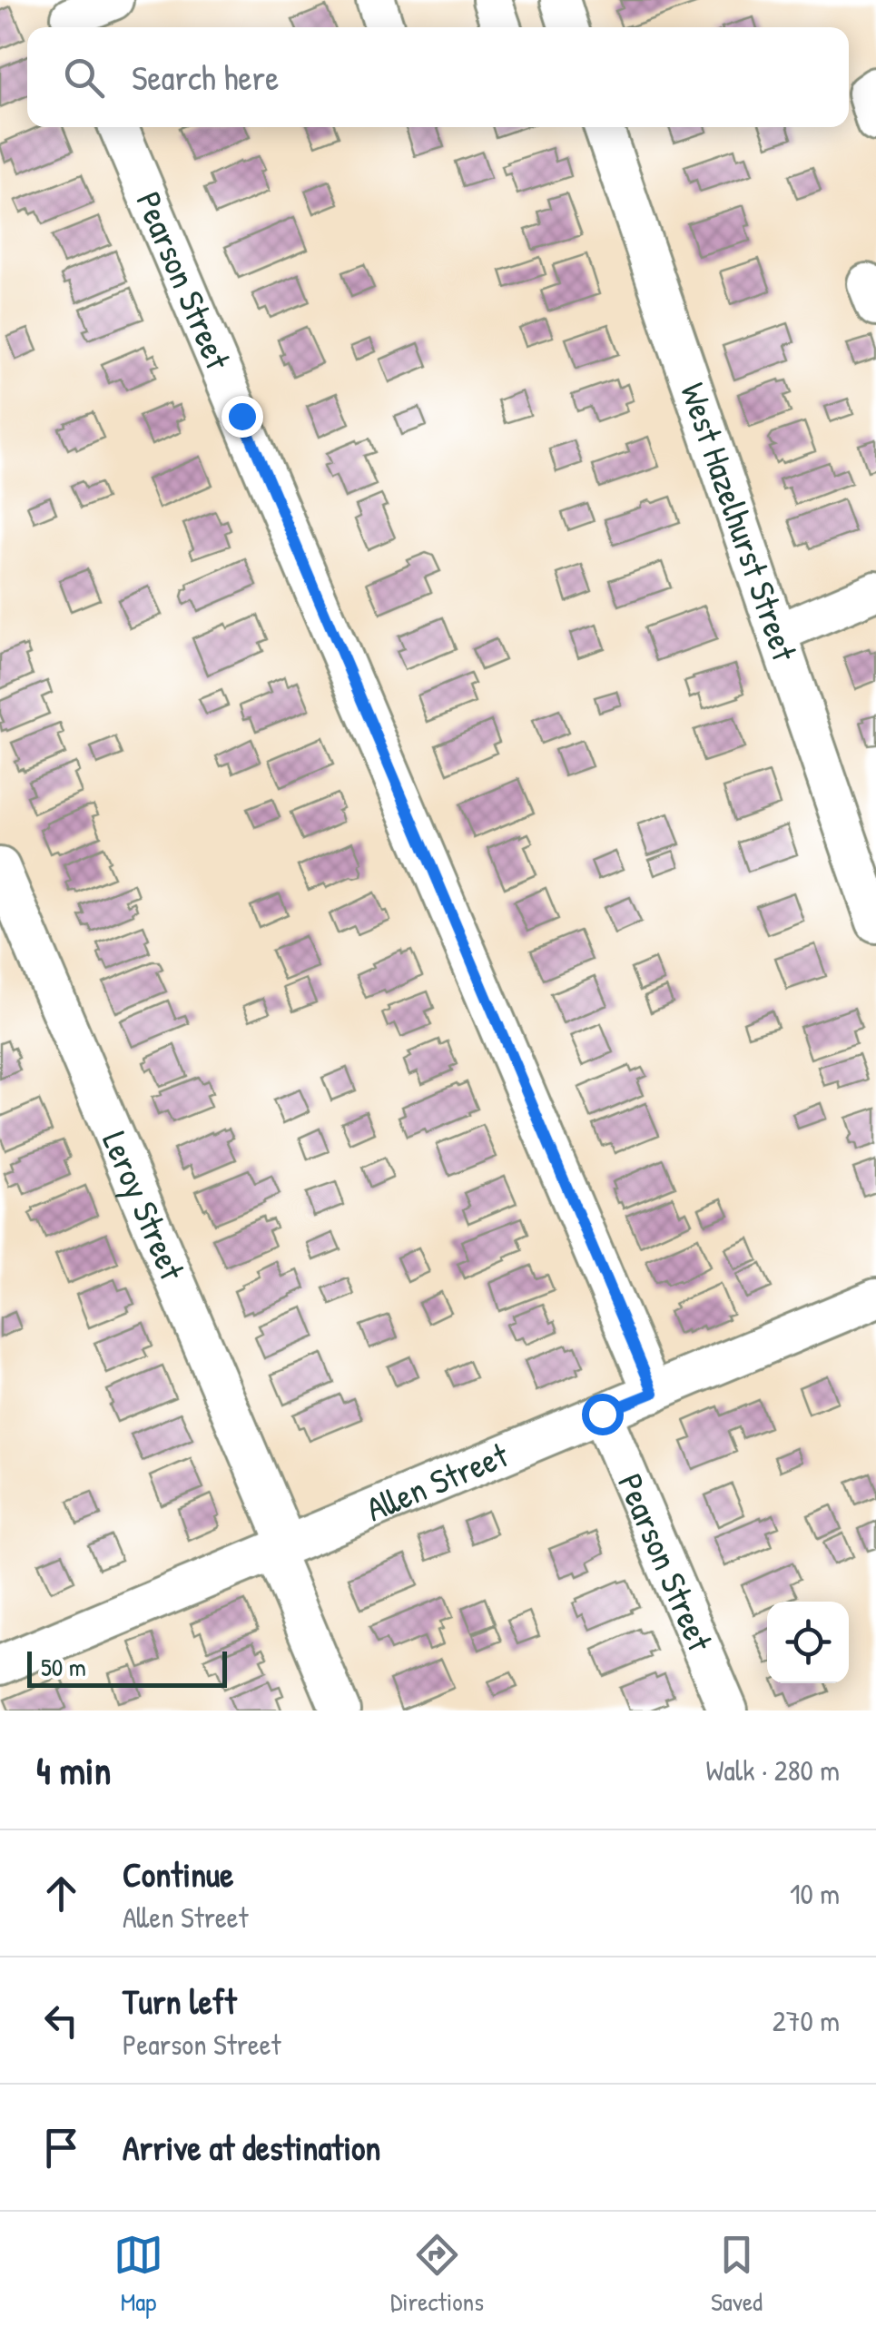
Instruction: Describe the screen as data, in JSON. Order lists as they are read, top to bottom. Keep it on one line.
{"streets":{"street":["Pearson Street","West Hazelhurst Street","Leroy Street","Allen Street"]},"crossings":[["Pearson Street","Allen Street"],["Leroy Street","Allen Street"]],"scale_bar":"50 m","page":{"search":"Search here","scale":"50 m","heading":["4 min","Walk · 280 m"],"list":[["Continue","Allen Street","10 m"],["Turn left","Pearson Street","270 m"],"Arrive at destination"],"nav":["Map","Directions","Saved"]}}
